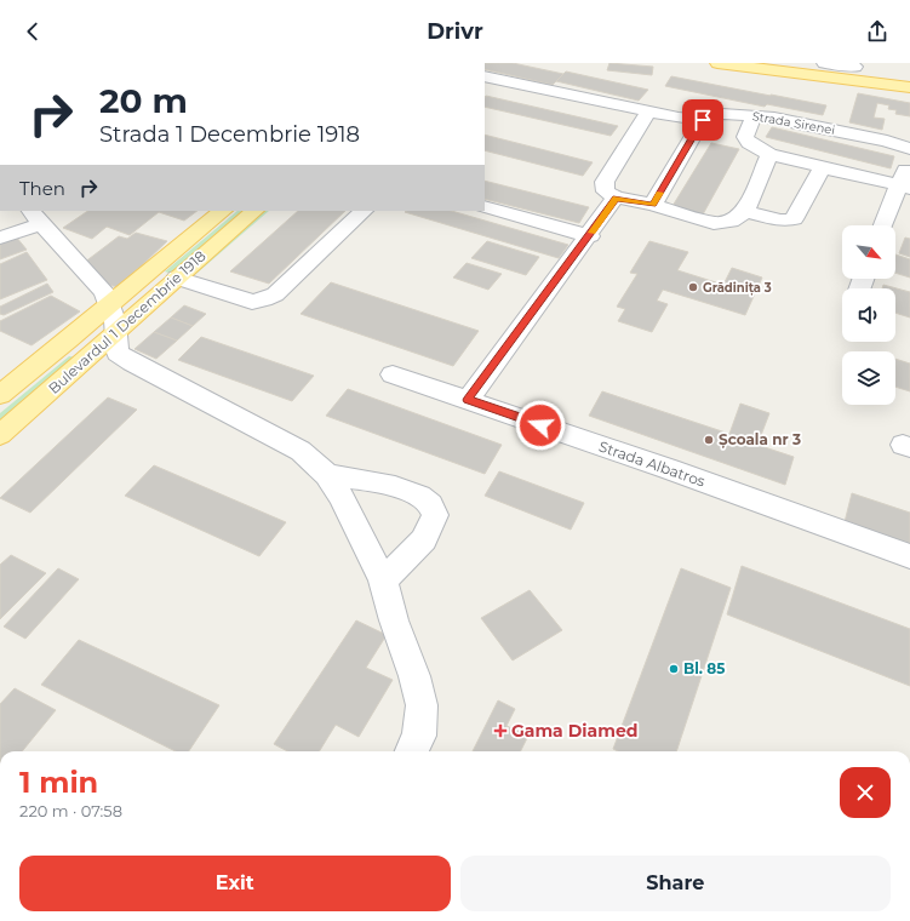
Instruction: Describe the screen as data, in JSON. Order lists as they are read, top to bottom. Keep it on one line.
{"streets":{"main road":["Bulevardul 1 Decembrie 1918"],"street":["Strada Sirenei","Strada Albatros"]},"places":{"other":["Grădinița 3","Școala nr 3","Bl. 85"],"health":["Gama Diamed"]},"north":"bottom right","page":{"header":"Drivr","turn":["20 m","Strada 1 Decembrie 1918"],"then":"Then","heading":["1 min","220 m · 07:58"],"buttons":["Exit","Share"]}}
